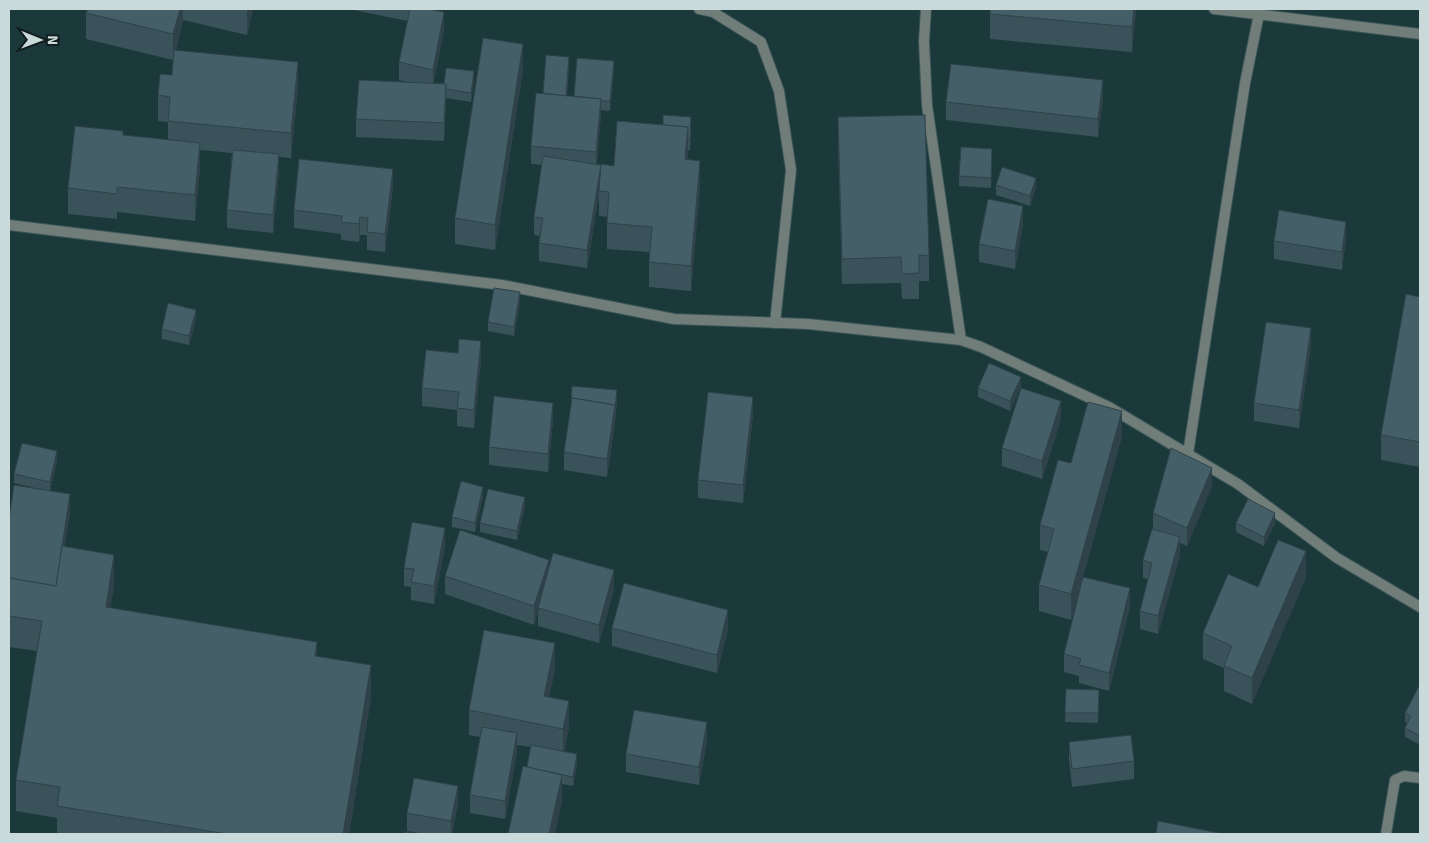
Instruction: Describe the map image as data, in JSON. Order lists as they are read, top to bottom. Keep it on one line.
{"north":"right"}
